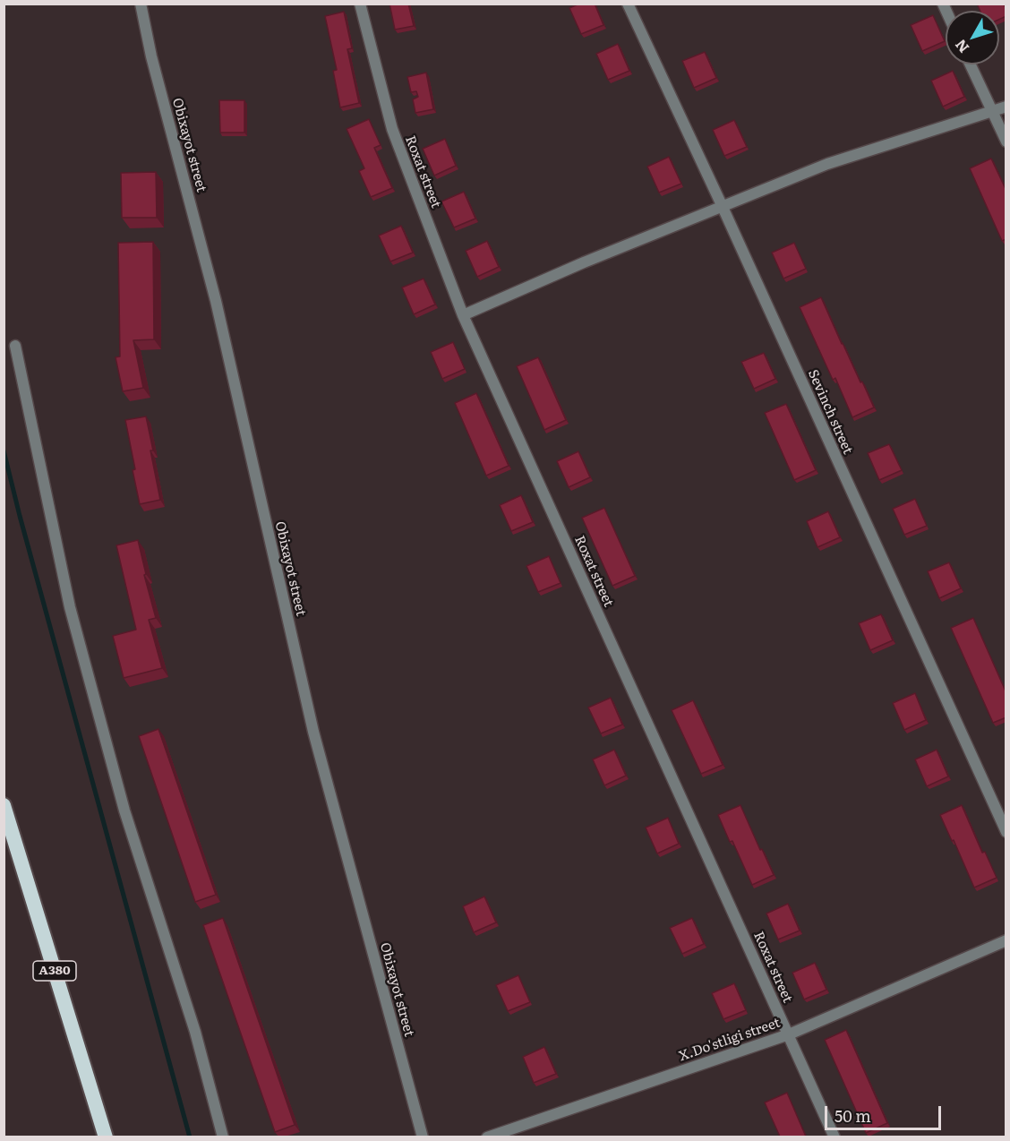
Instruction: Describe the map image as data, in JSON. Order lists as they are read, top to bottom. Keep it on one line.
{"streets":{"highway":["A380"],"street":["Obixayot street","Roxat street","Sevinch street","X.Do'stligi street"]},"crossings":[["Roxat street","X.Do'stligi street"]],"scale_bar":"50 m","north":"bottom left"}
